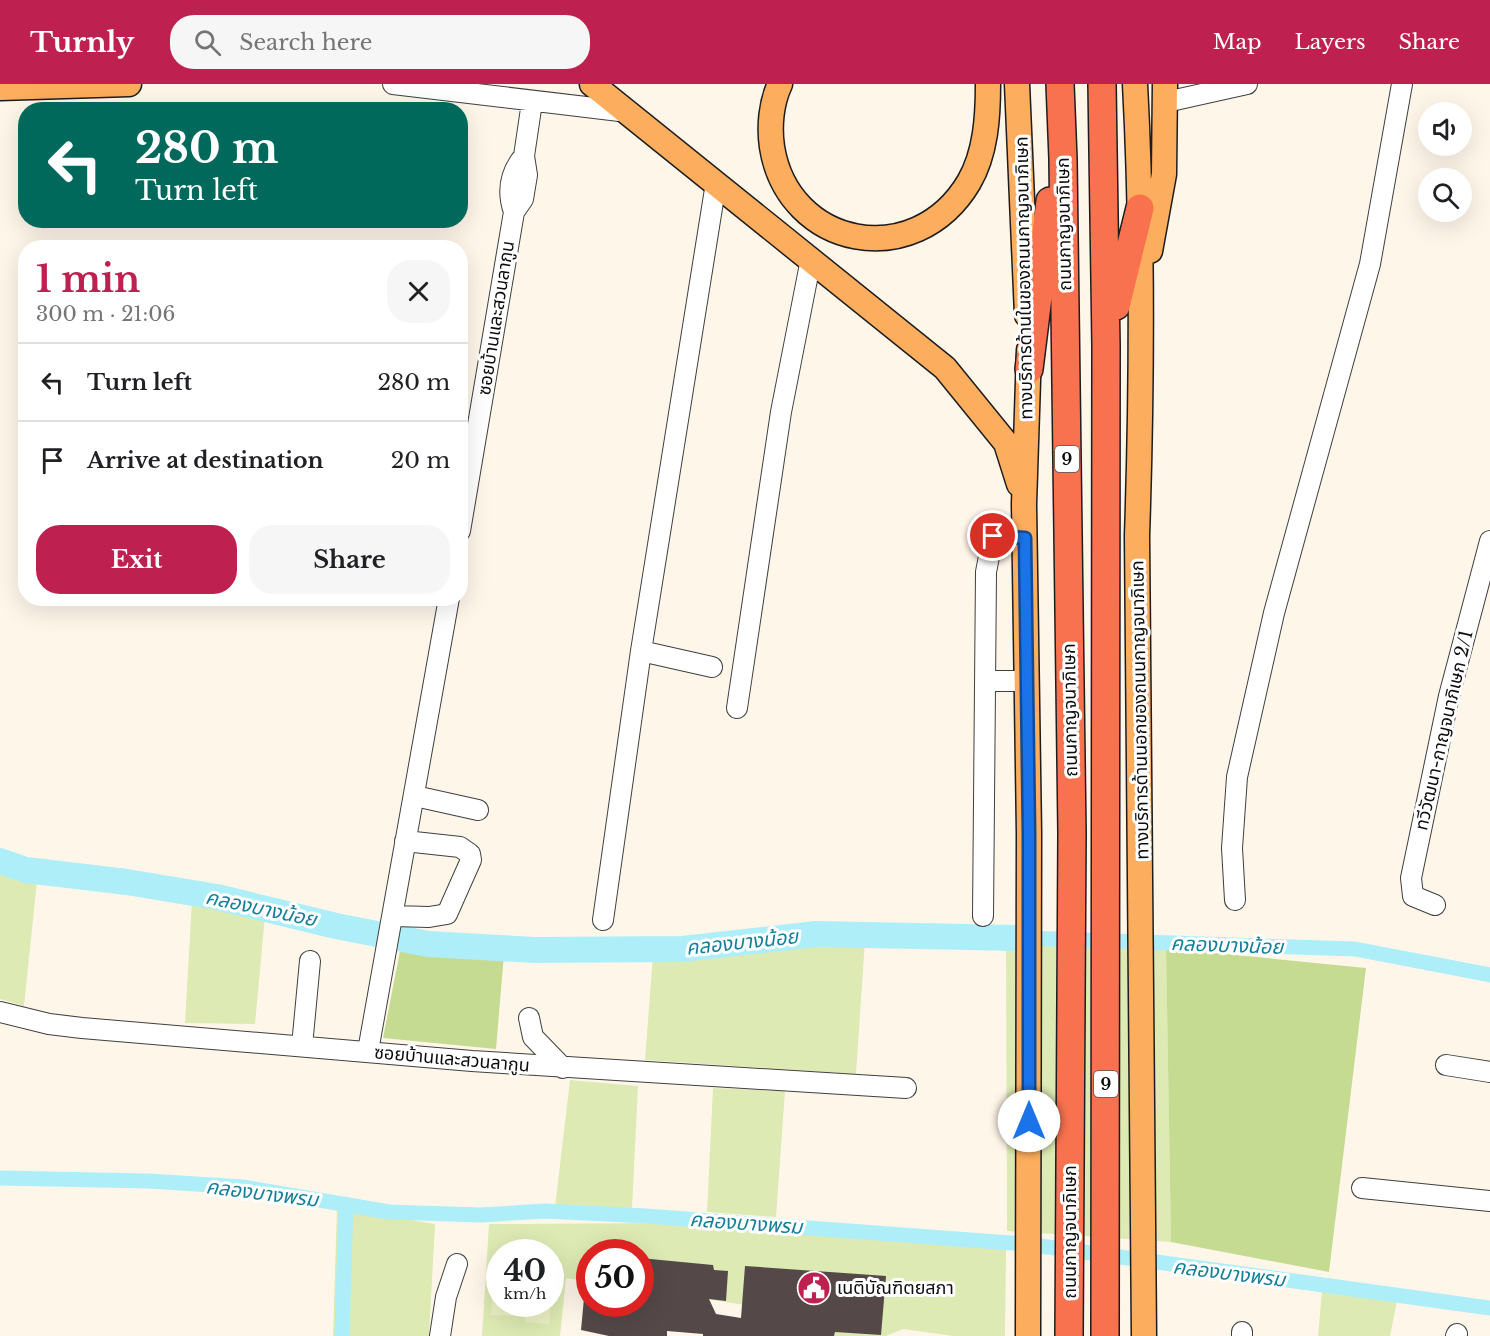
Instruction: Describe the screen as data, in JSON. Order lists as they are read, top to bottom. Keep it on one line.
{"streets":{"highway":["ถนนกาญจนาภิเษก","9"],"main road":["ทางบริการด้านในของถนนกาญจนาภิเษก","ทางบริการด้านนอกของถนนกาญจนาภิเษก"],"street":["ซอยบ้านและสวนลากูน","ทวีวัฒนา-กาญจนาภิเษก 2/1"]},"water":["คลองบางน้อย","คลองบางพรม"],"places":{"public building":["เนติบัณฑิตยสภา"]},"page":{"header":"Turnly","search":"Search here","nav":["Map","Layers","Share"],"turn":["280 m","Turn left"],"heading":["1 min","300 m · 21:06"],"list":[{"name":"Turn left","value":"280 m"},{"name":"Arrive at destination","value":"20 m"}],"buttons":["Exit","Share"],"speed":"40 km/h","limit":"50"}}
